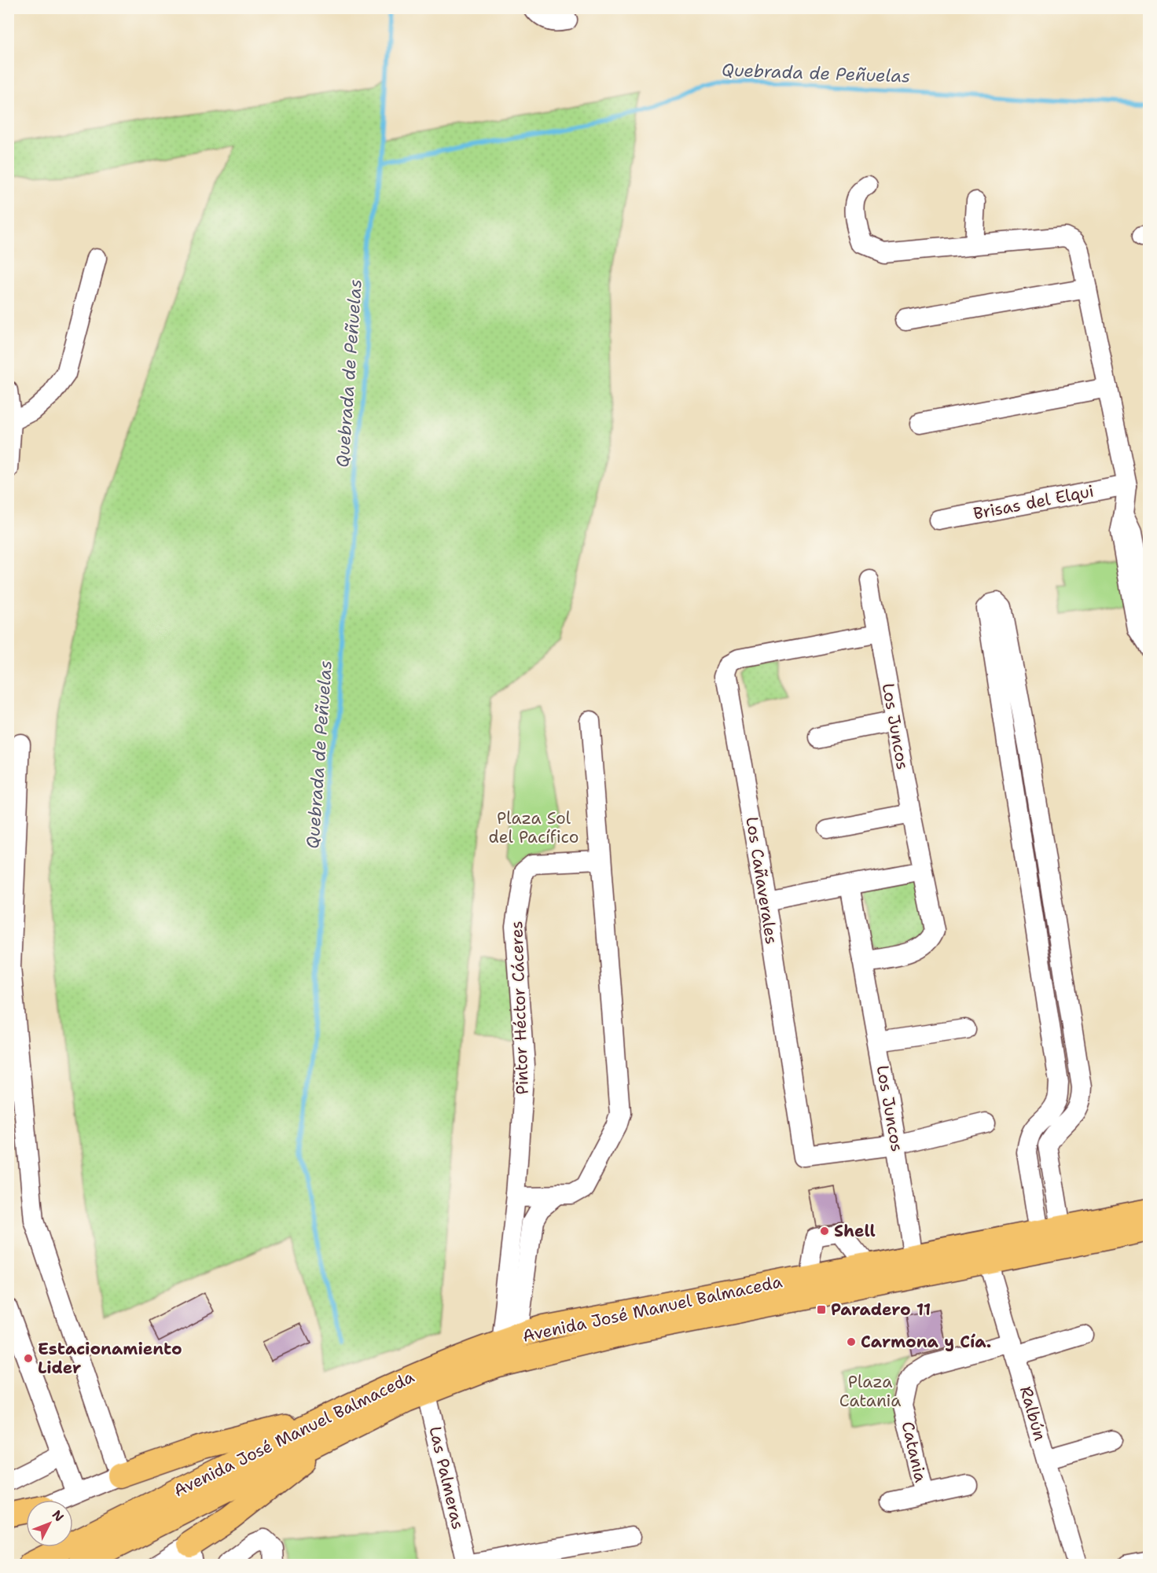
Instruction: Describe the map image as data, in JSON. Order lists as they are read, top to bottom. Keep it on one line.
{"streets":{"main road":["Avenida José Manuel Balmaceda"],"street":["Brisas del Elqui","Los Juncos","Los Cañaverales","Pintor Héctor Cáceres","Ralbún","Catania","Las Palmeras"]},"crossings":[["Los Juncos","Los Cañaverales"],["Los Juncos","Avenida José Manuel Balmaceda"],["Pintor Héctor Cáceres","Avenida José Manuel Balmaceda"],["Avenida José Manuel Balmaceda","Ralbún"],["Avenida José Manuel Balmaceda","Las Palmeras"],["Ralbún","Catania"]],"water":["Quebrada de Peñuelas"],"parks":["Plaza Sol del Pacífico","Plaza Catania"],"places":{"other":["Shell","Carmona y Cía.","Estacionamiento Lider"],"transit":["Paradero 11"]},"north":"top right"}
